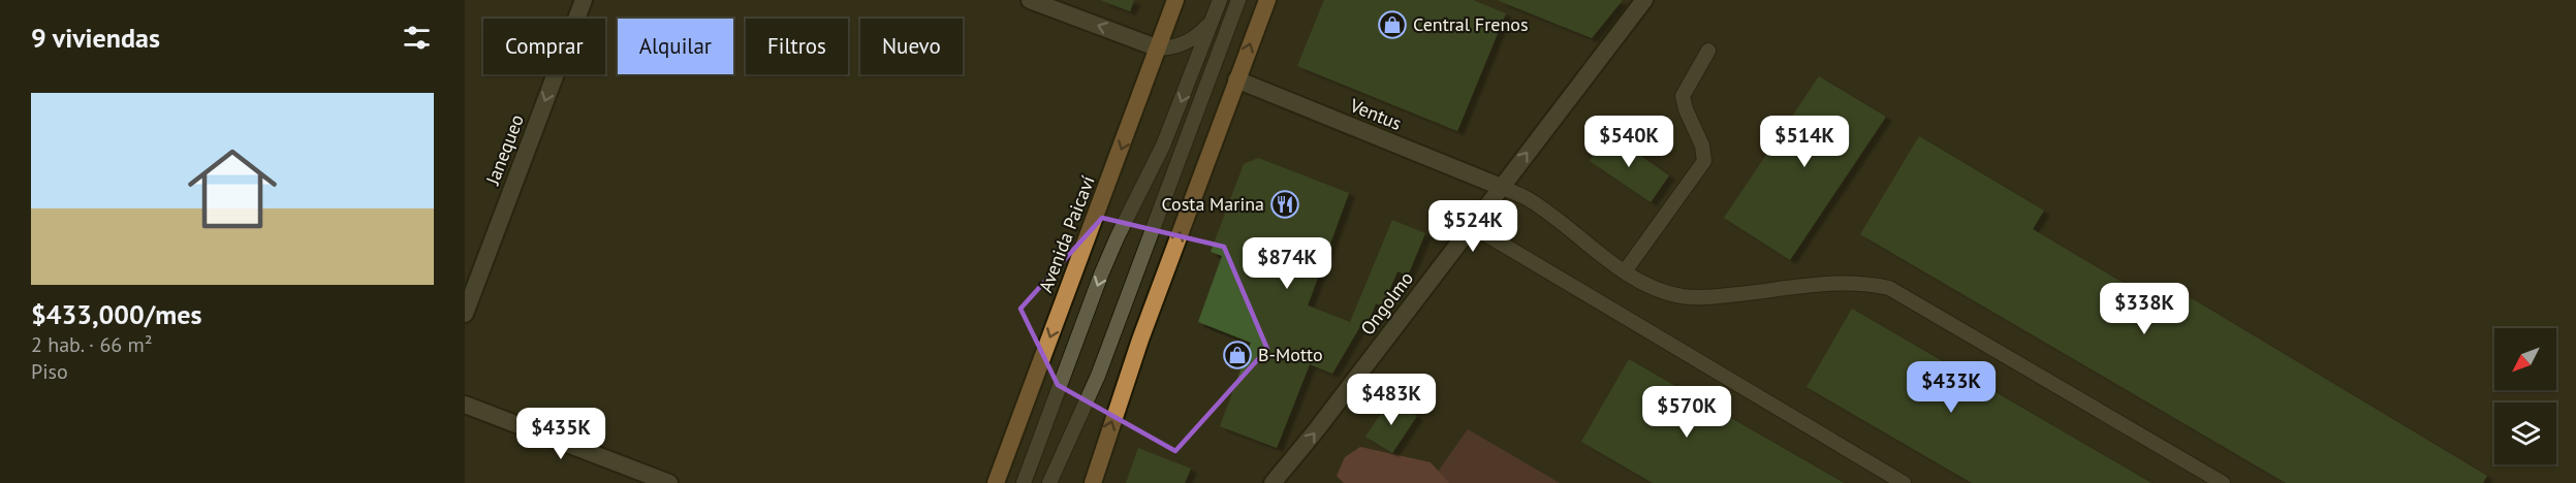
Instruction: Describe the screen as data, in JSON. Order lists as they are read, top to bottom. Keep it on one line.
{"streets":{"main road":["Avenida Paicaví"],"street":["Ventus","Janequeo","Ongolmo"]},"crossings":[["Ventus","Ongolmo"]],"one_way":["Janequeo","Ongolmo"],"places":{"shop":["Central Frenos","B-Motto"],"restaurant":["Costa Marina"]},"north":"bottom left","page":{"heading":"9 viviendas","chip":["Comprar","Alquilar","Filtros","Nuevo"],"list":[{"name":"$433,000/mes","note":"2 hab. · 66 m² · Piso"}],"price":["$540K","$514K","$524K","$874K","$338K","$433K","$483K","$570K","$435K"]}}
